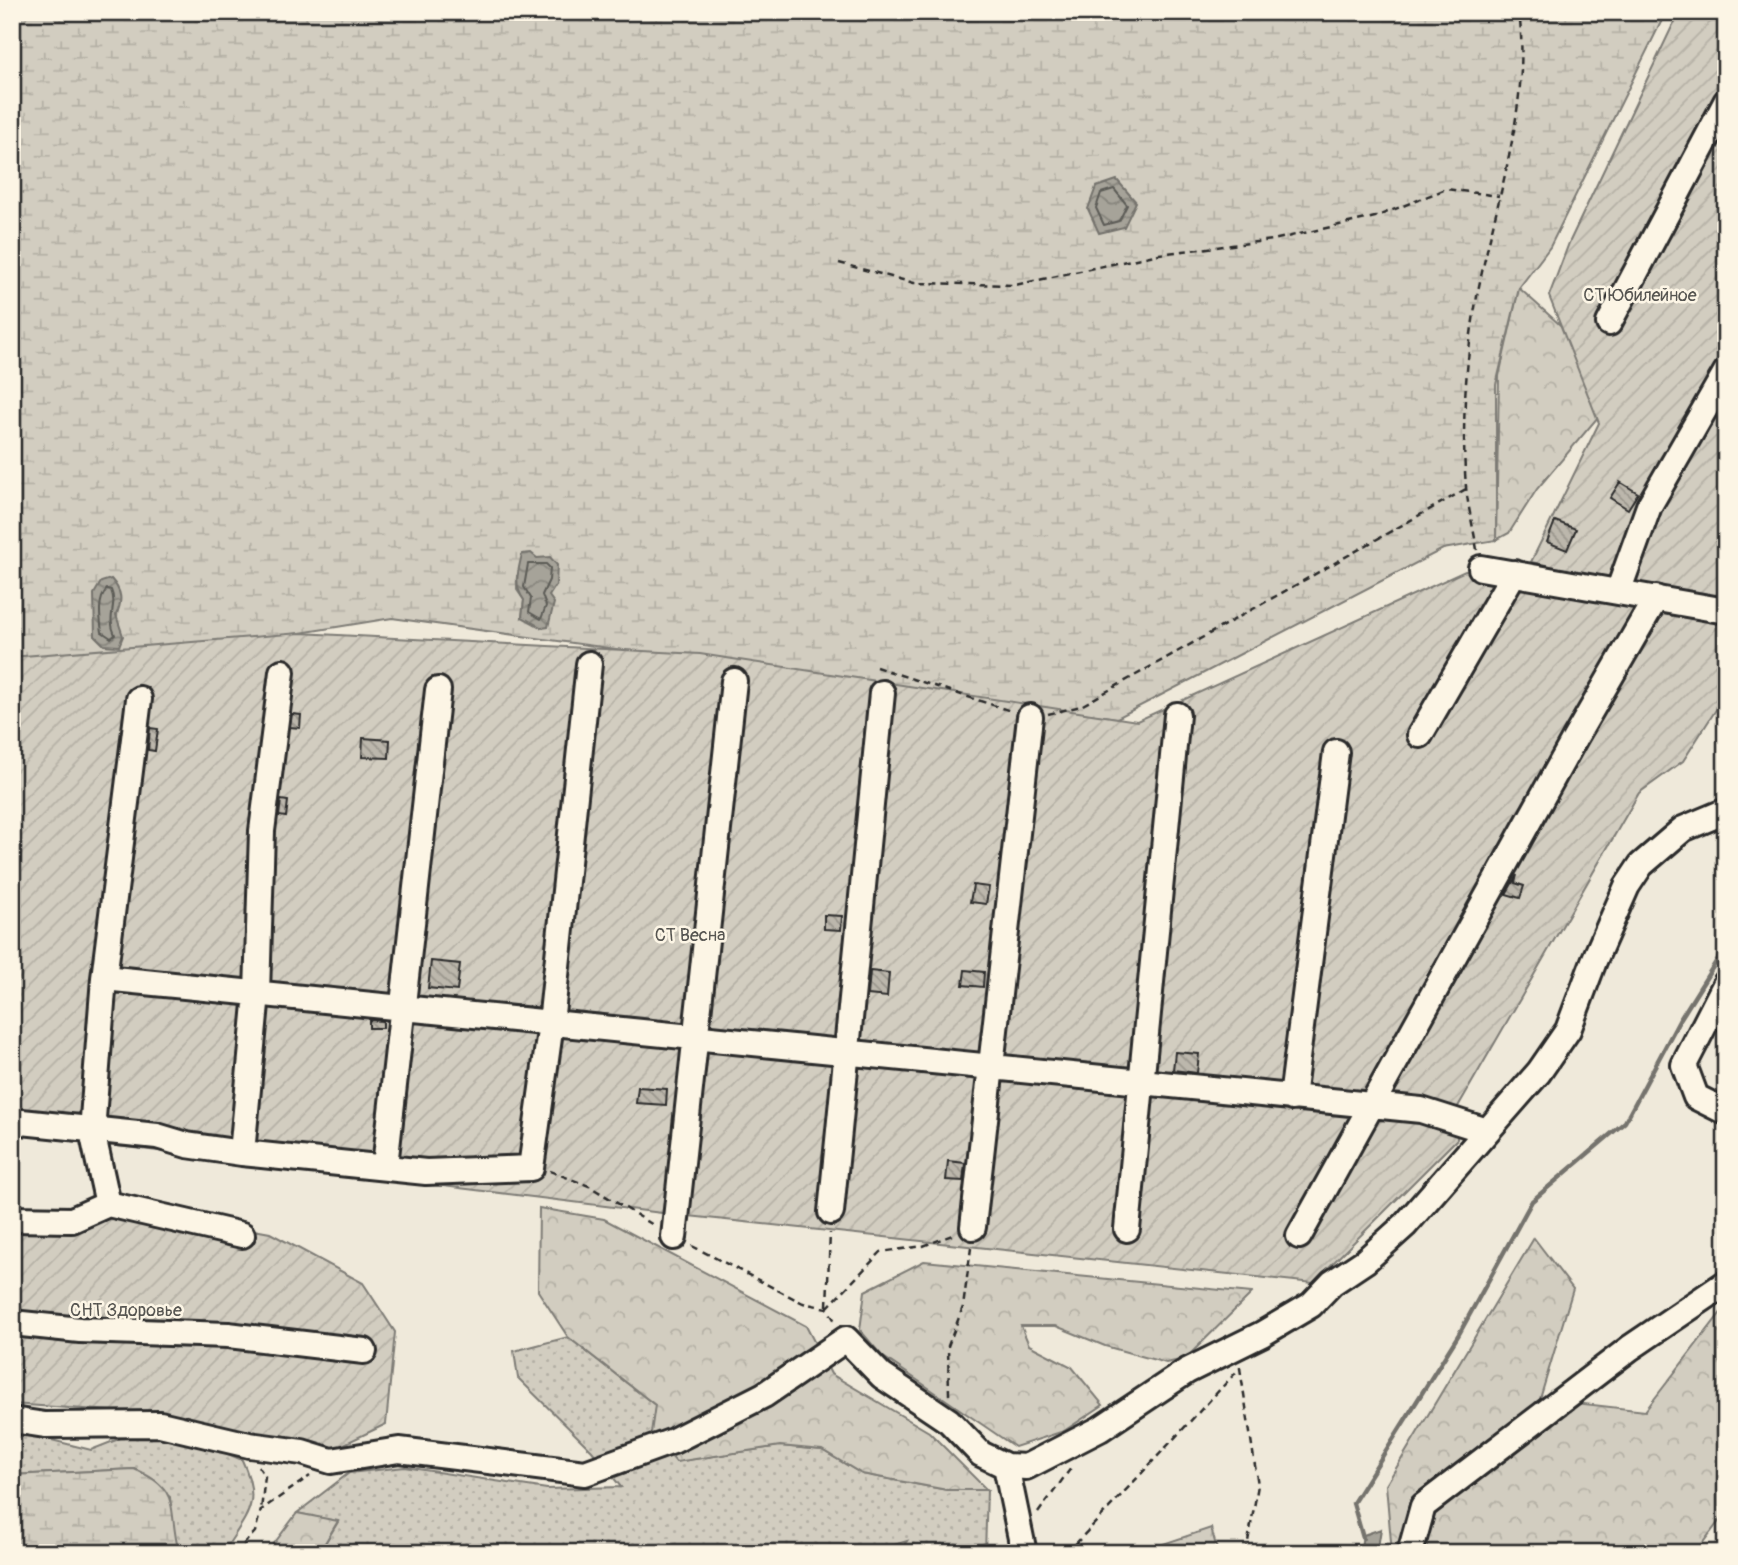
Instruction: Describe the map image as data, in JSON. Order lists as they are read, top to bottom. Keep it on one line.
{"parks":["СТ Юбилейное","СТ Весна","СНТ Здоровье"]}
